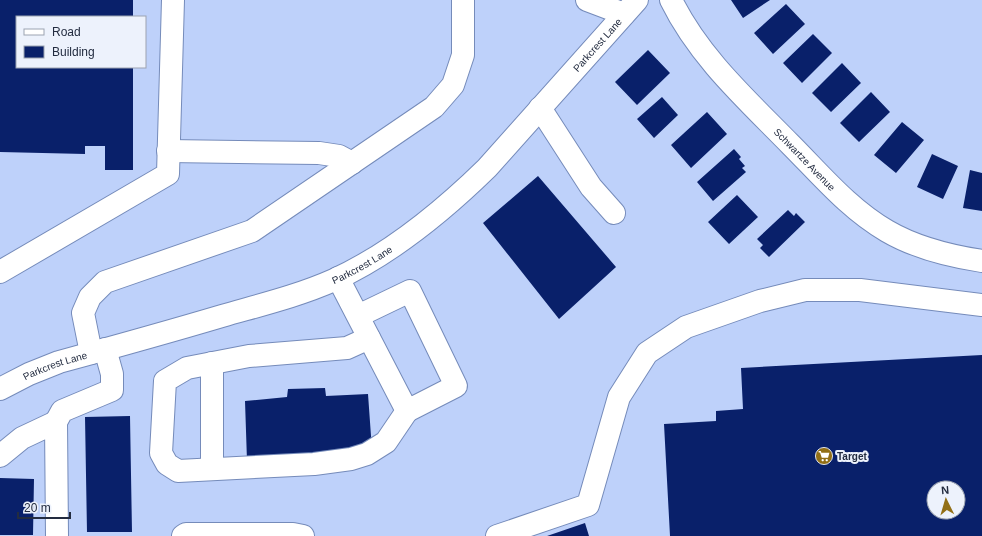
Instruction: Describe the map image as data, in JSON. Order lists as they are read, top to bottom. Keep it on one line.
{"streets":{"street":["Parkcrest Lane","Schwartze Avenue"]},"places":{"supermarket":["Target"]},"legend":["Road","Building"],"scale_bar":"20 m","north":"top"}
